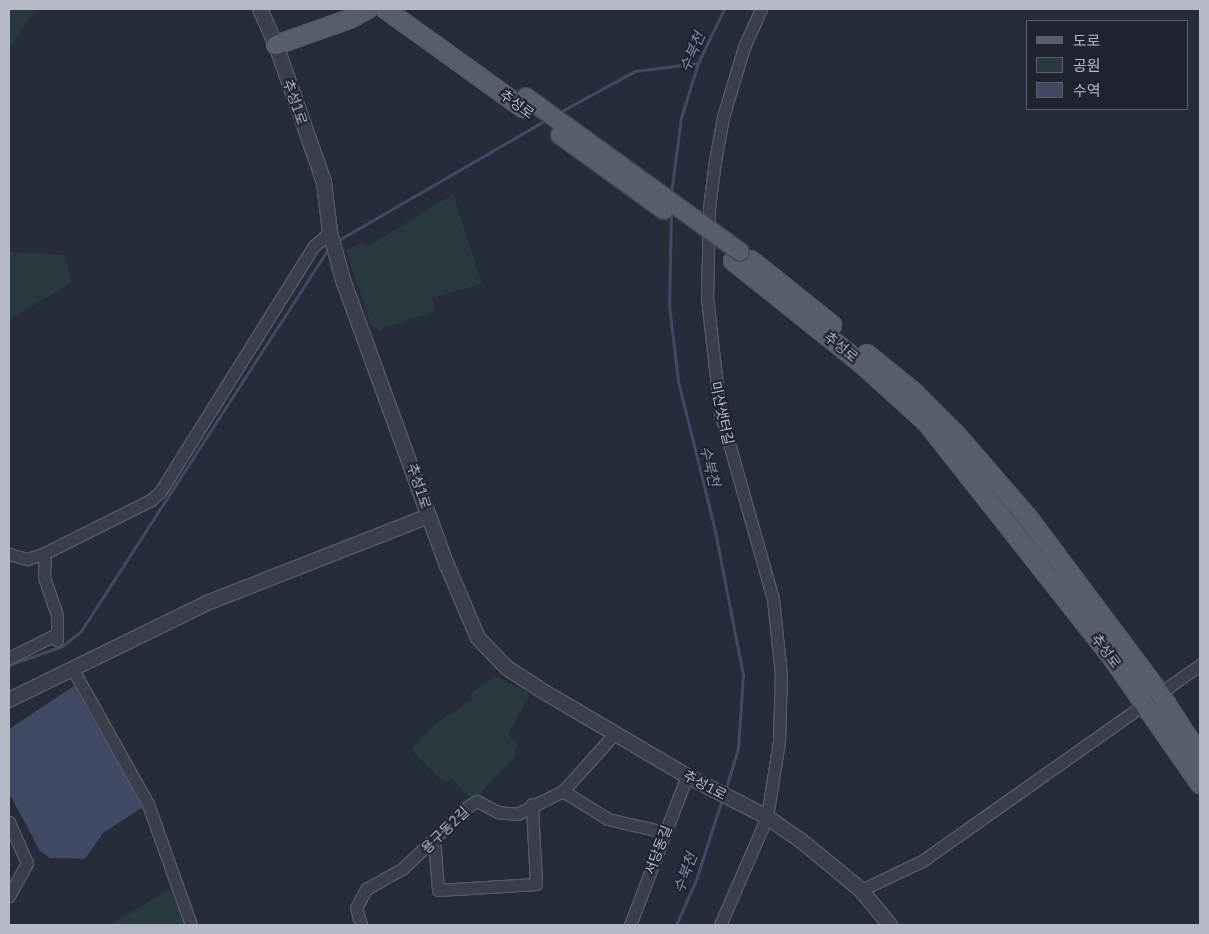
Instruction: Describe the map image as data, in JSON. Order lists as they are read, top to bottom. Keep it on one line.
{"streets":{"main road":["추성로"],"street":["추성1로","미산샛터길","용구동2길","서당동길"]},"crossings":[["추성1로","미산샛터길"],["추성1로","용구동2길"],["추성1로","서당동길"]],"water":["수북천"],"legend":["도로","공원","수역"]}
